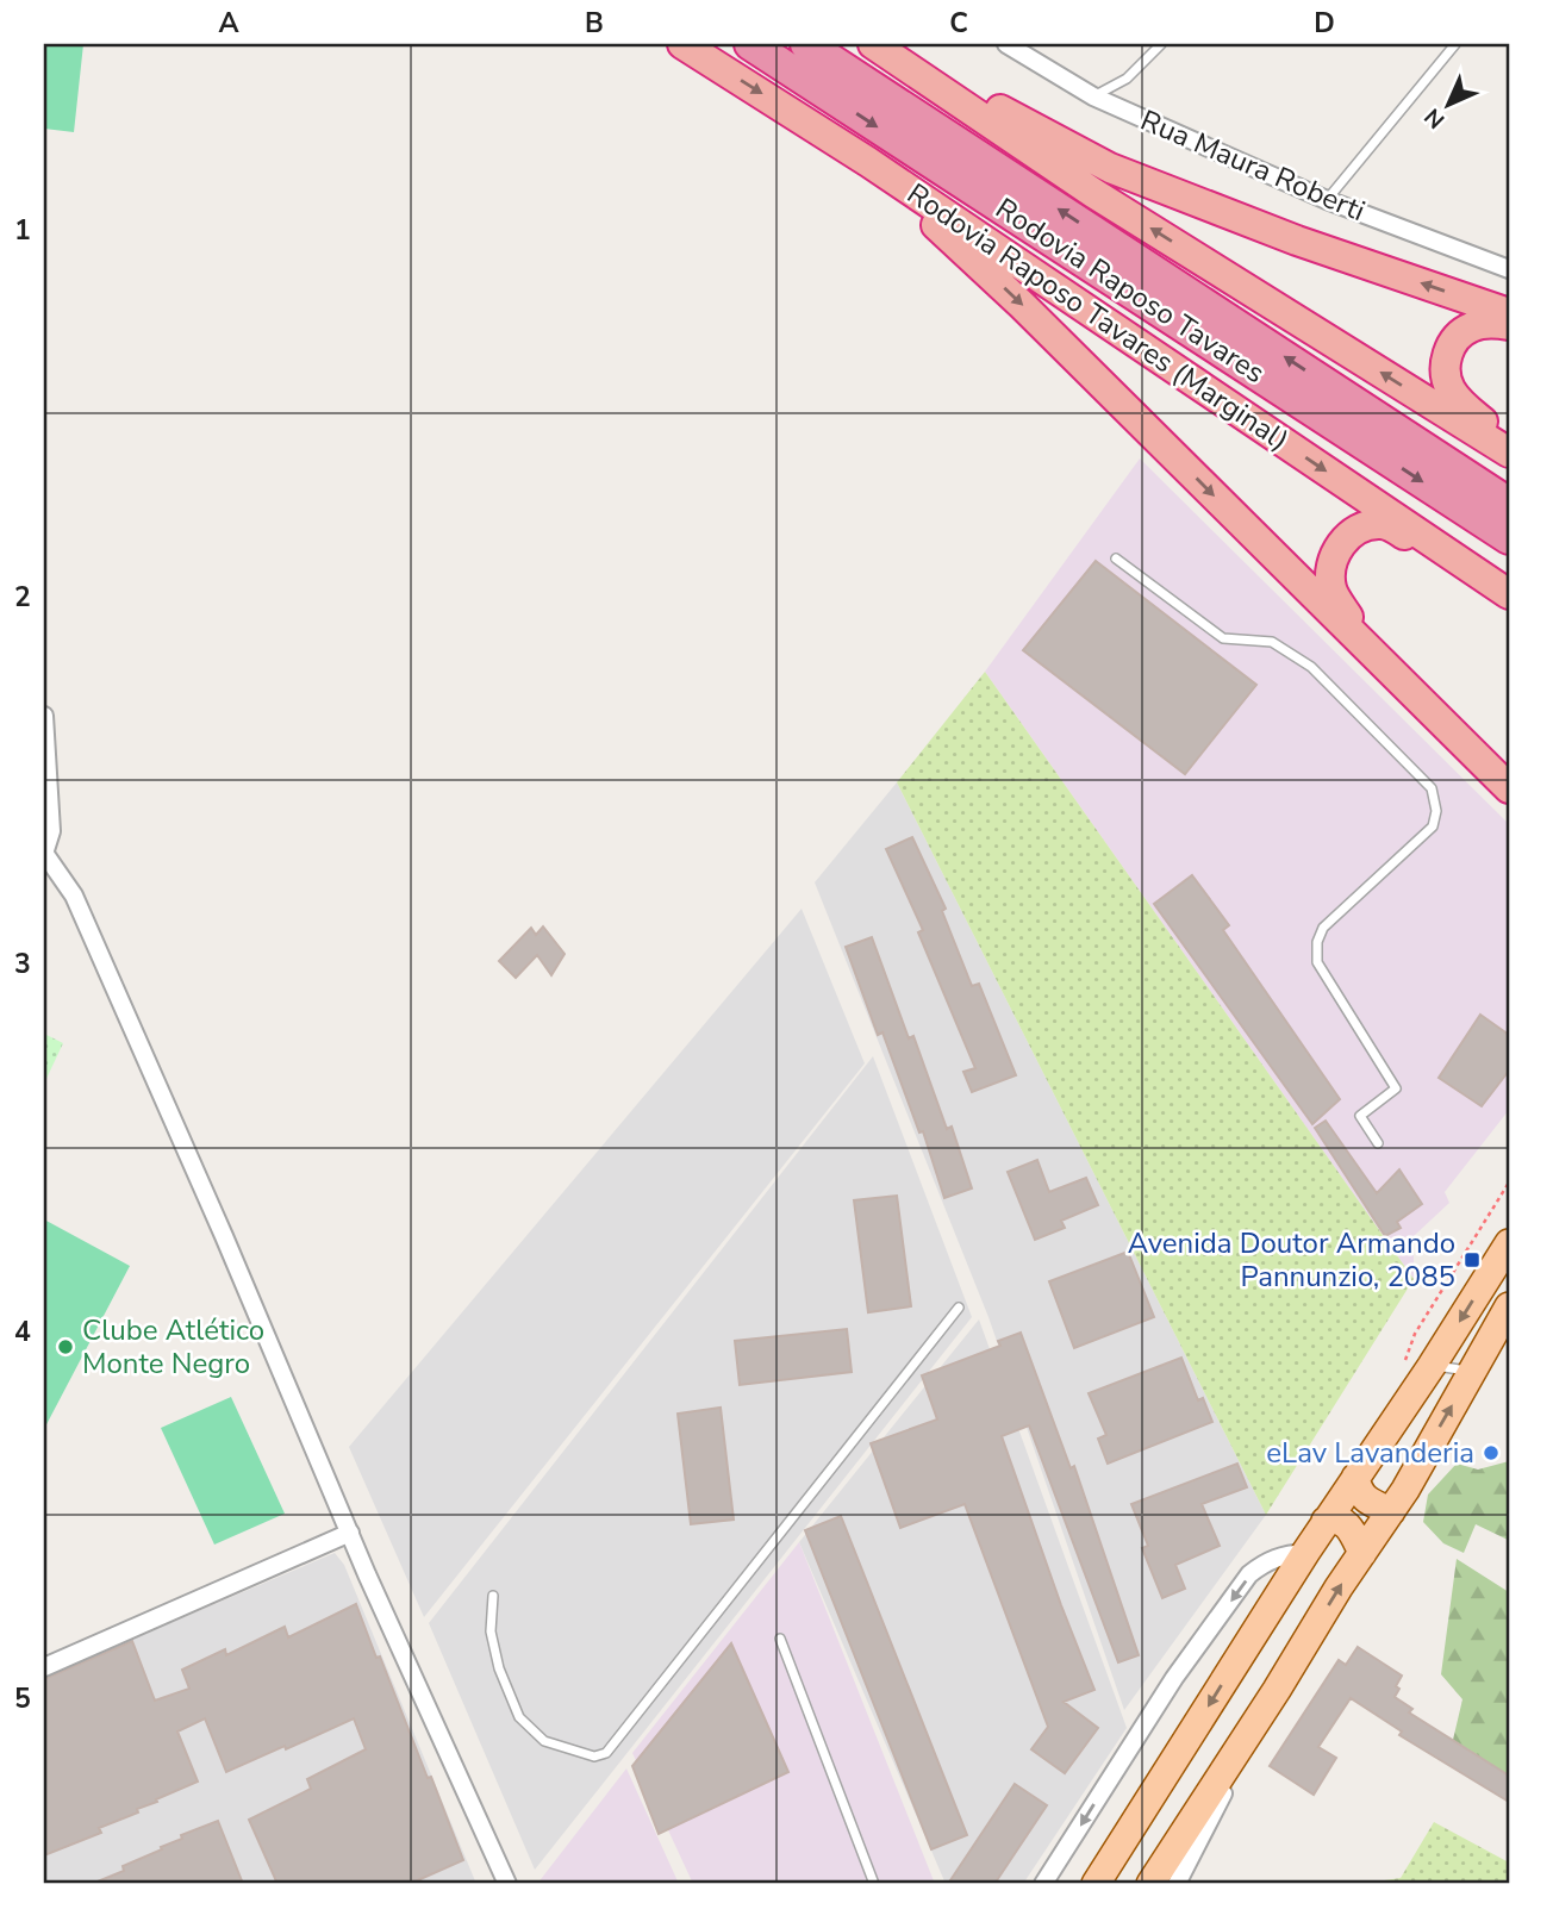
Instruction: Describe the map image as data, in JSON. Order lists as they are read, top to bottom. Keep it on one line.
{"streets":{"highway":["Rodovia Raposo Tavares","Rodovia Raposo Tavares (Marginal)"],"street":["Rua Maura Roberti"]},"places":{"transit":["Avenida Doutor Armando Pannunzio, 2085"],"other":["Clube Atlético Monte Negro","eLav Lavanderia"]},"north":"bottom left","grid":{"columns":["A","B","C","D"],"rows":["1","2","3","4","5"]}}
